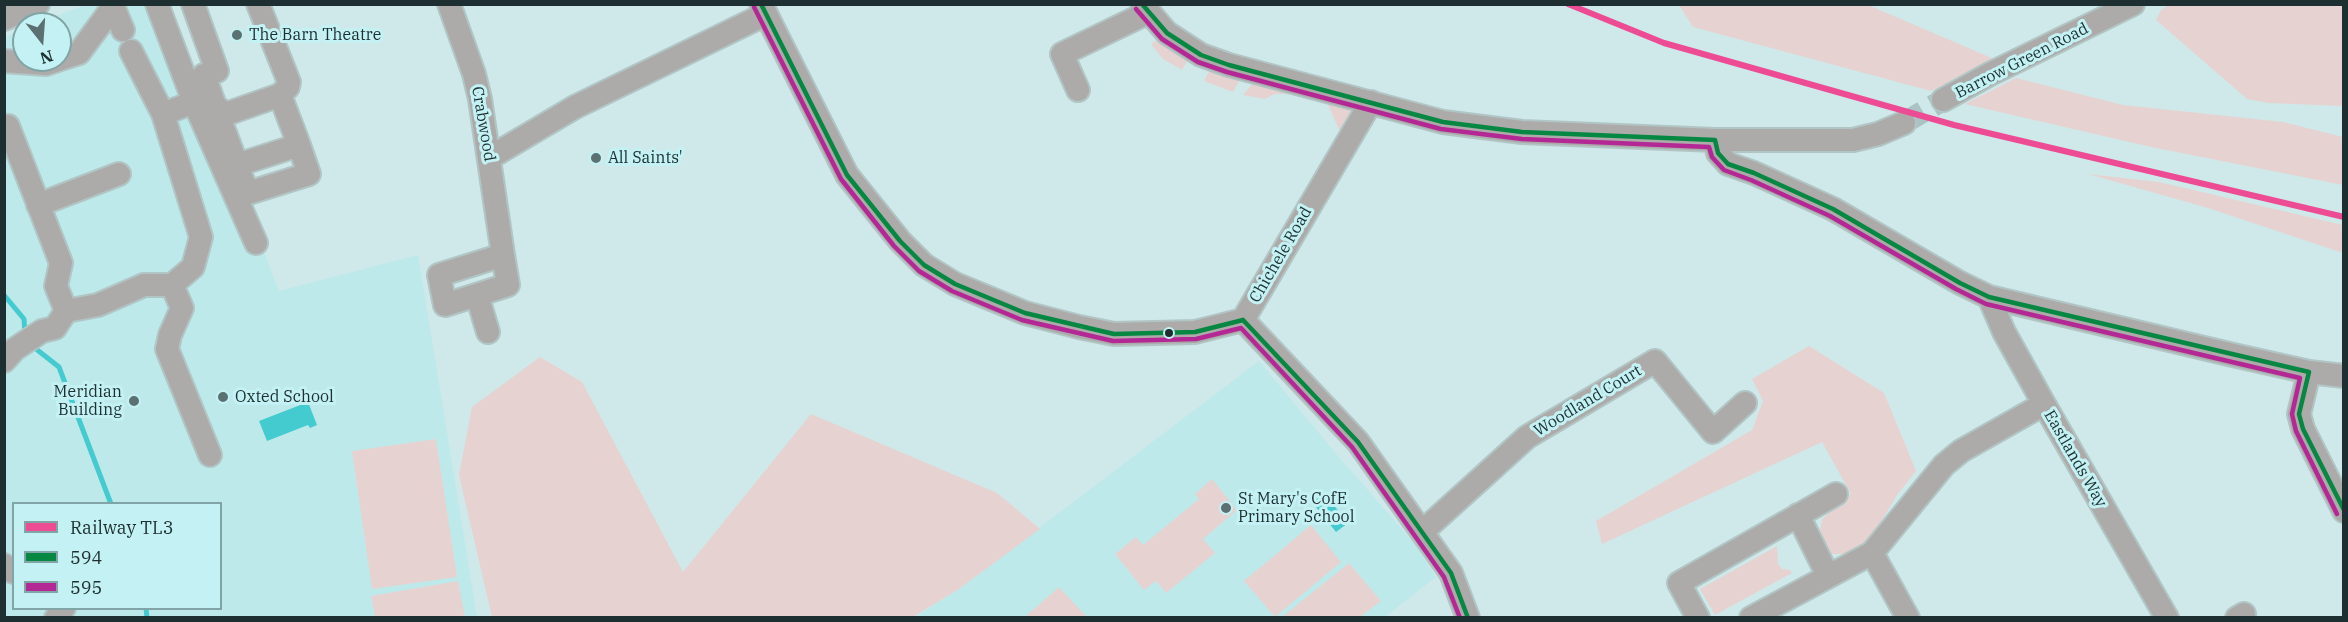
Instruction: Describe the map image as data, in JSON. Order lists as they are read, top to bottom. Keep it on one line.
{"streets":{"street":["Barrow Green Road","Crabwood","Chichele Road","Woodland Court","Eastlands Way"]},"places":["The Barn Theatre","All Saints'","Oxted School","Meridian Building","St Mary's CofE Primary School"],"lines":["rail line TL3","transit line 594","transit line 595"],"legend":["Railway TL3","594","595"],"north":"bottom"}
